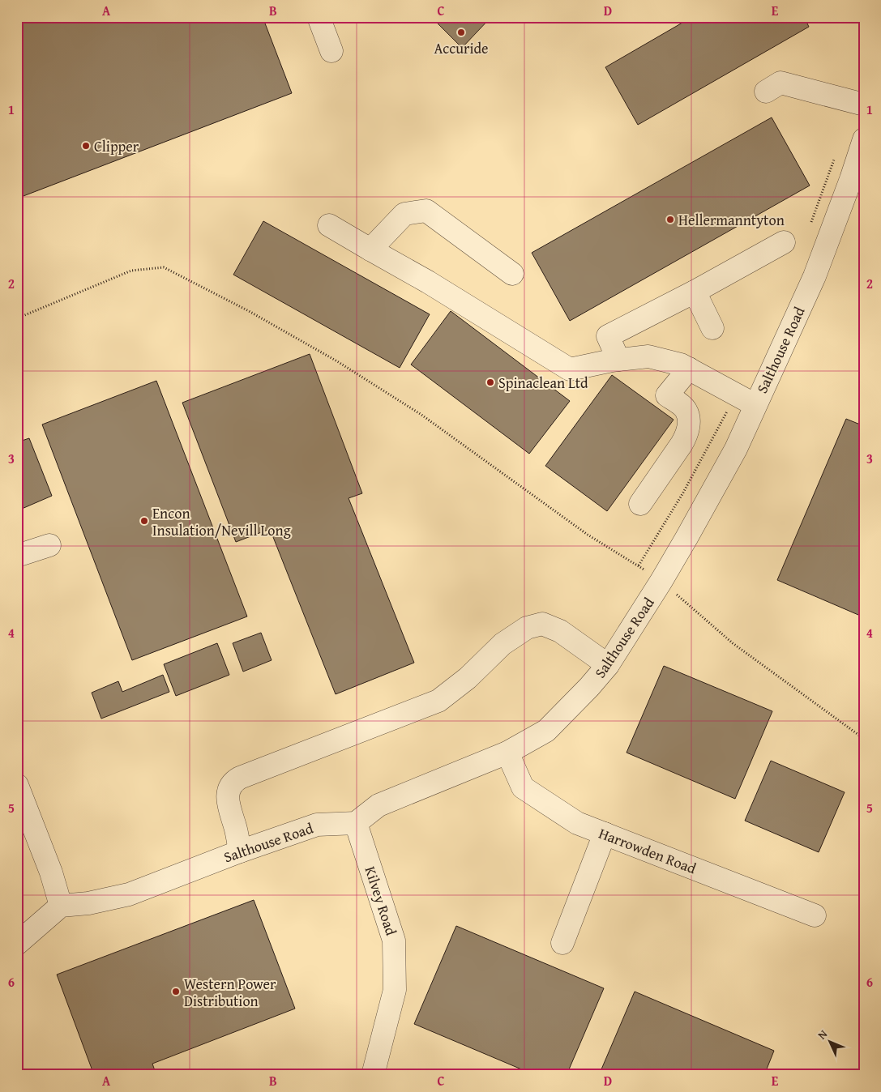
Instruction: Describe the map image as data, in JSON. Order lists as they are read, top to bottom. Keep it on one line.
{"streets":{"street":["Salthouse Road","Harrowden Road","Kilvey Road"]},"crossings":[["Salthouse Road","Harrowden Road"],["Salthouse Road","Kilvey Road"]],"places":["Accuride","Clipper","Hellermanntyton","Spinaclean Ltd","Encon Insulation/Nevill Long","Western Power Distribution"],"north":"top left","grid":{"columns":["A","B","C","D","E"],"rows":["1","2","3","4","5","6"]}}
